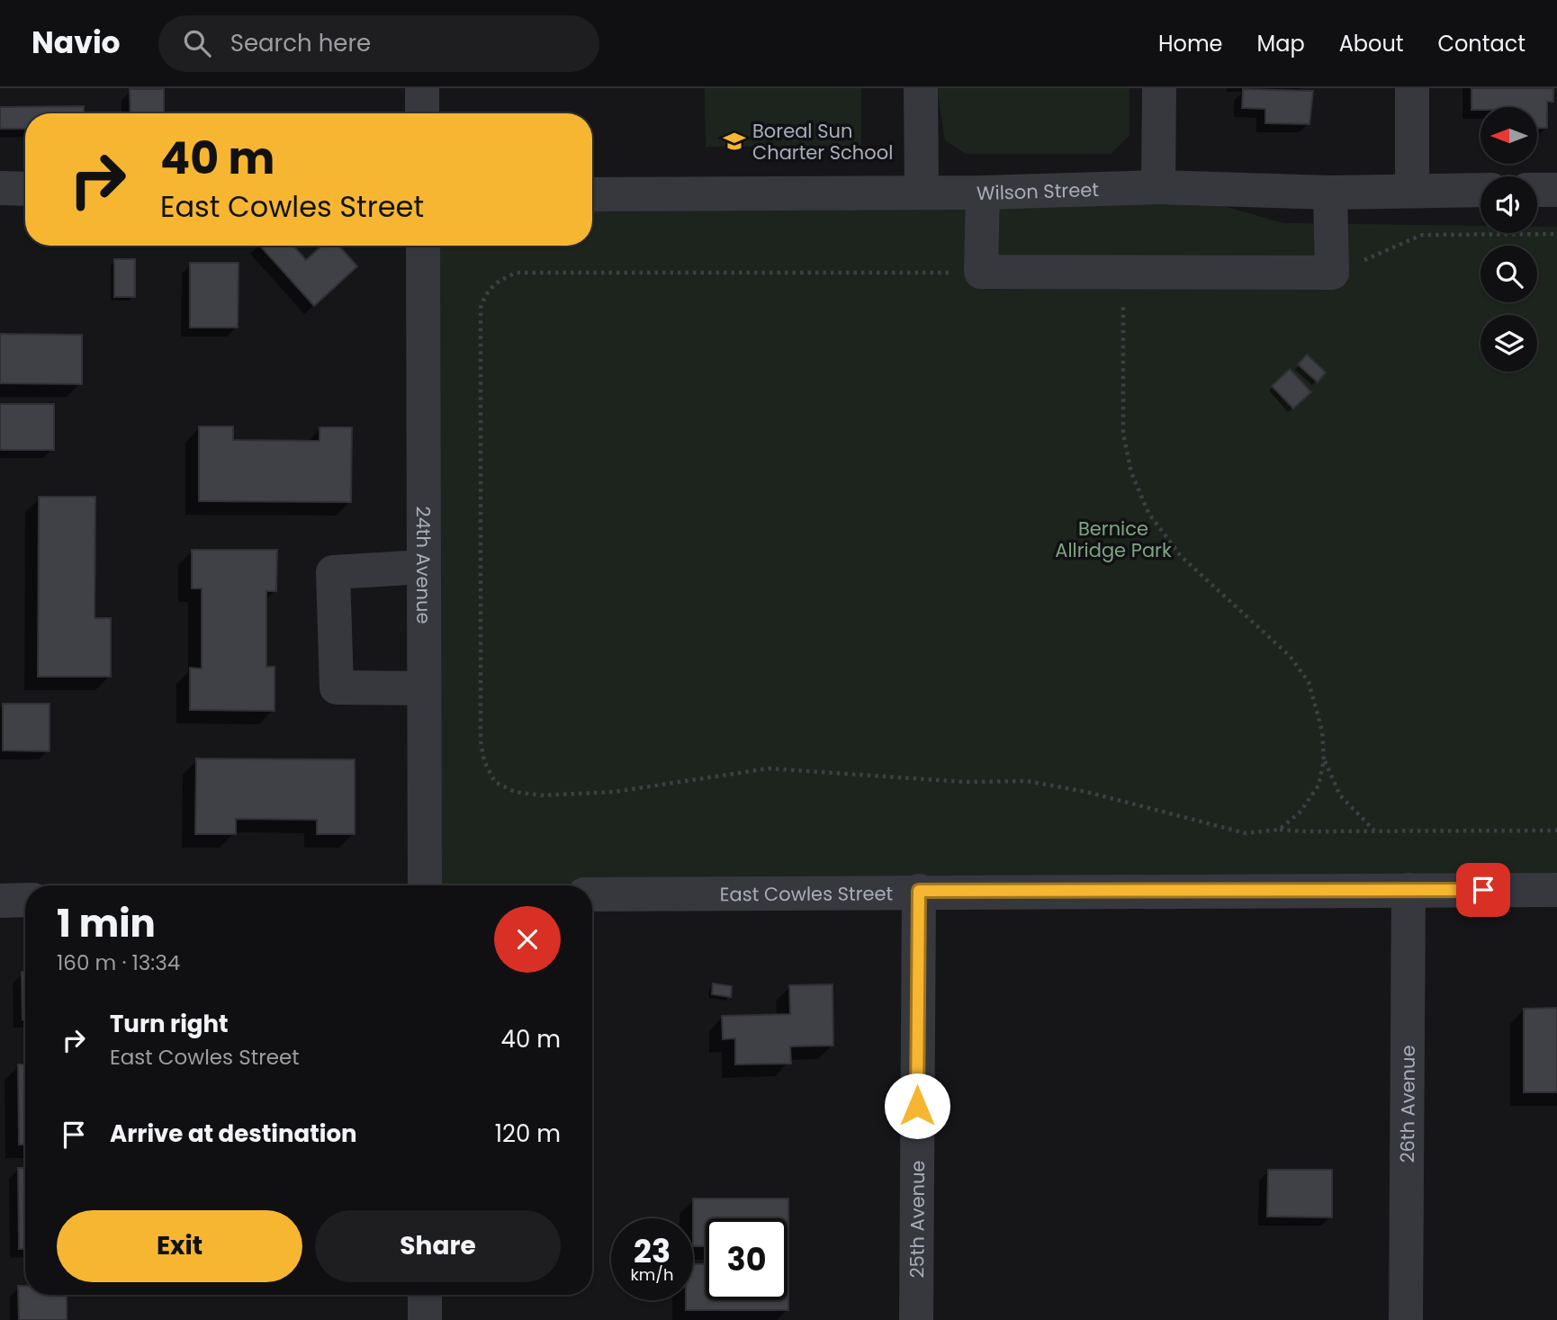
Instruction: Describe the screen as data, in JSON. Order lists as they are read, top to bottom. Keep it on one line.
{"streets":{"street":["Wilson Street","24th Avenue","East Cowles Street","26th Avenue","25th Avenue"]},"crossings":[["East Cowles Street","26th Avenue"],["East Cowles Street","25th Avenue"]],"parks":["Bernice Allridge Park"],"places":{"school or university":["Boreal Sun Charter School"]},"north":"left","page":{"header":"Navio","search":"Search here","nav":["Home","Map","About","Contact"],"turn":["40 m","East Cowles Street"],"heading":["1 min","160 m · 13:34"],"list":[{"name":"Turn right","note":"East Cowles Street","value":"40 m"},{"name":"Arrive at destination","value":"120 m"}],"buttons":["Exit","Share"],"speed":"23 km/h","limit":"30"}}
